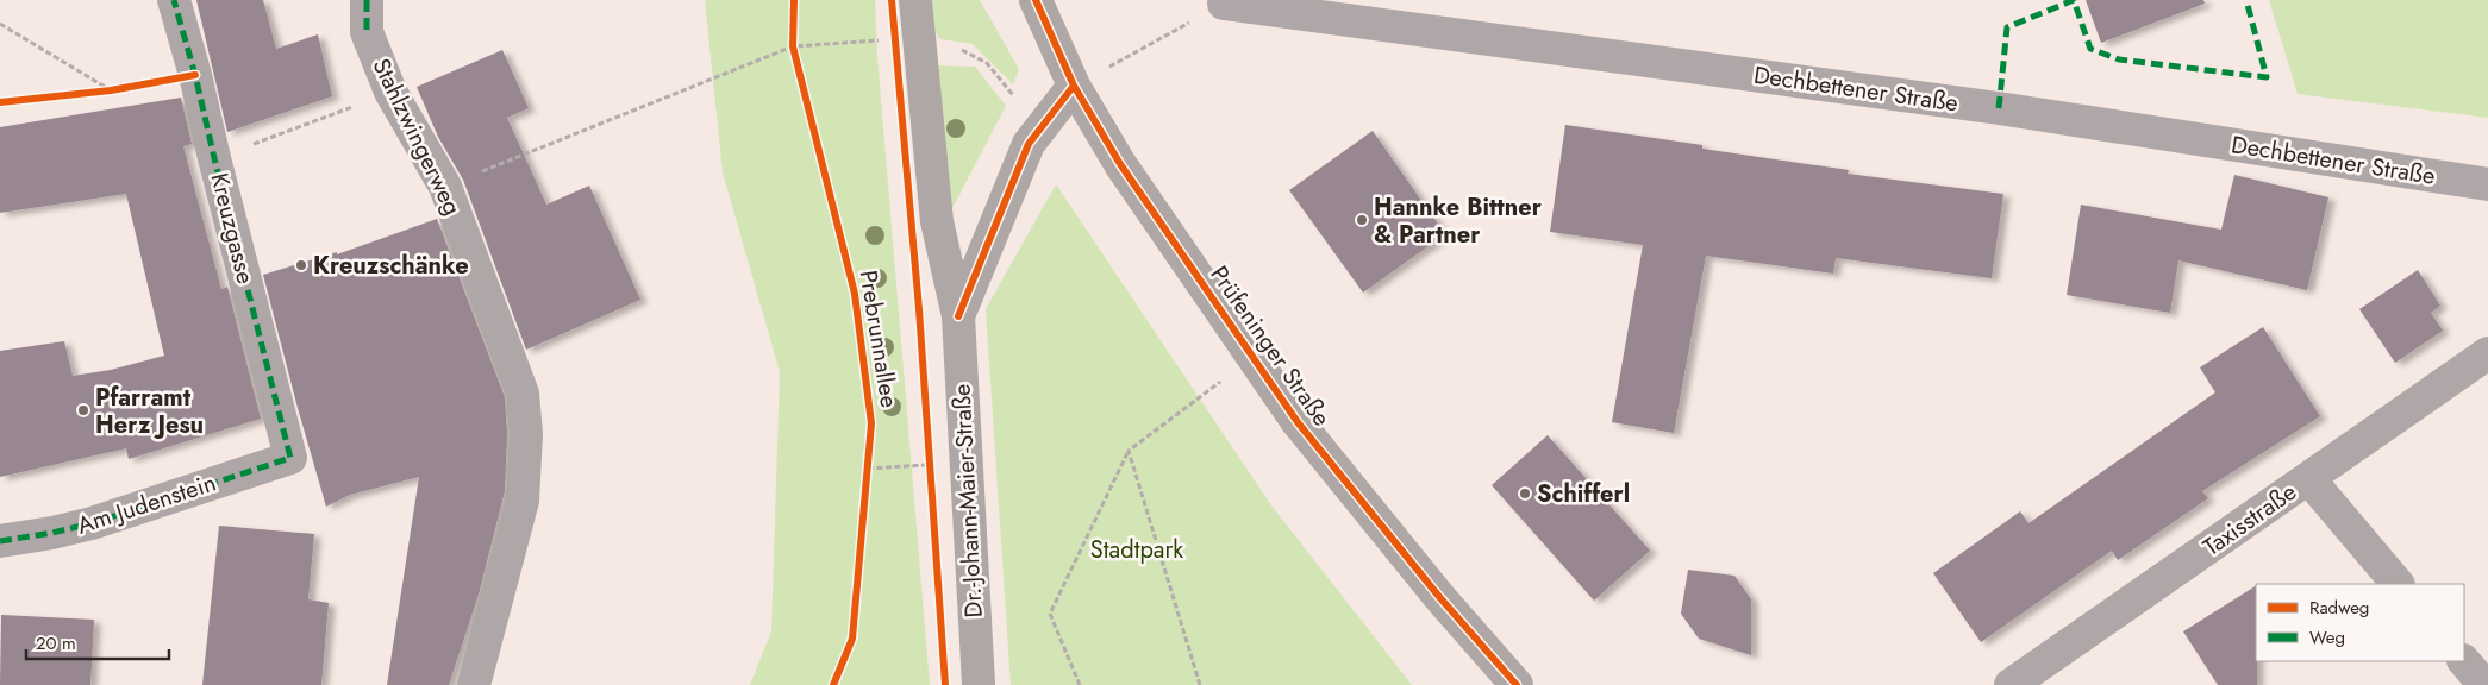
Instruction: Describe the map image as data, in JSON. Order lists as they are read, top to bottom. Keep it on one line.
{"streets":{"street":["Dechbettener Straße","Stahlzwingerweg","Kreuzgasse","Prüfeninger Straße","Dr.-Johann-Maier-Straße","Am Judenstein","Taxisstraße"],"cycle path":["Prebrunnallee"]},"crossings":[["Kreuzgasse","Am Judenstein"],["Prüfeninger Straße","Dr.-Johann-Maier-Straße"]],"parks":["Stadtpark"],"places":["Hannke Bittner & Partner","Kreuzschänke","Pfarramt Herz Jesu","Schifferl"],"legend":["Radweg","Weg"],"scale_bar":"20 m"}
